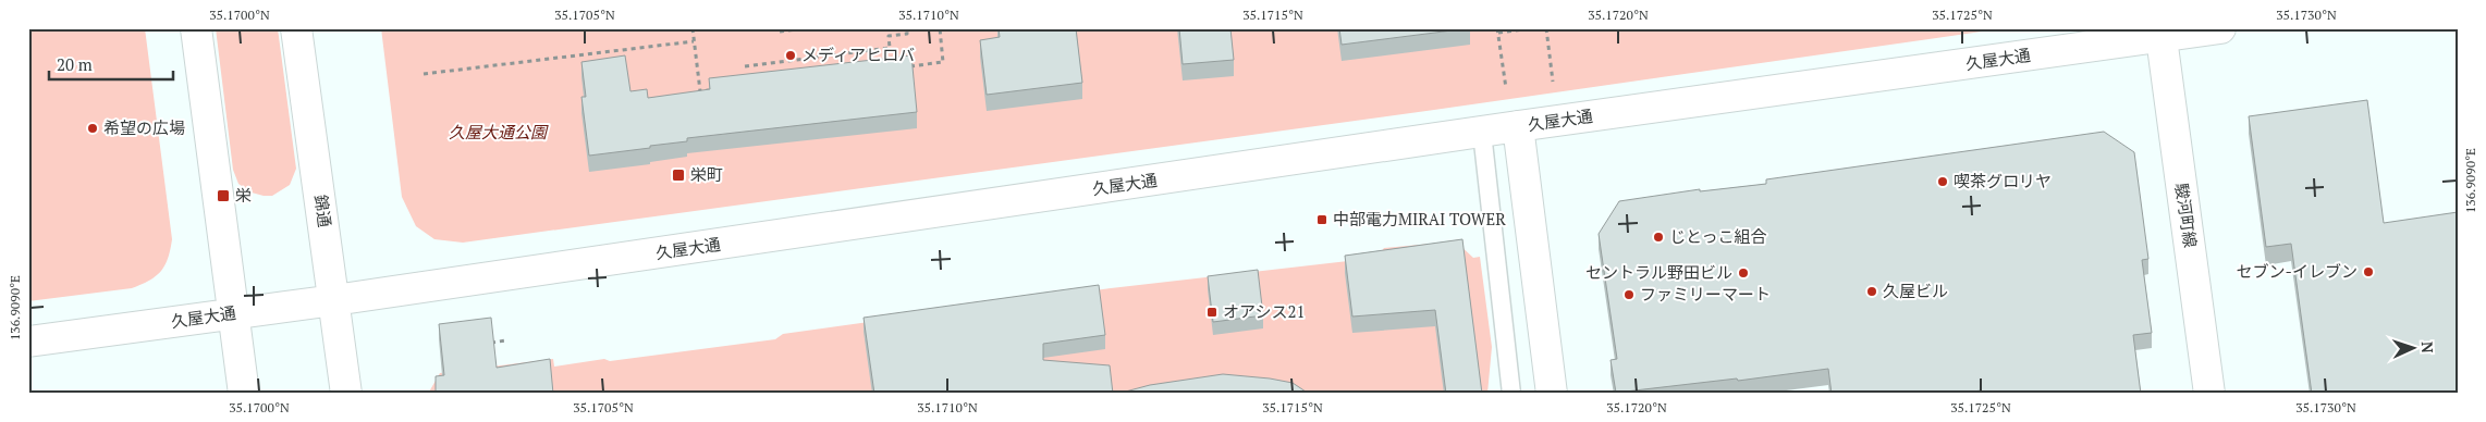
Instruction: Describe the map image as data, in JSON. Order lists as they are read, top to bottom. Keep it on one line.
{"streets":{"street":["久屋大通","錦通","駿河町線"]},"crossings":[["久屋大通","錦通"],["久屋大通","駿河町線"]],"parks":["久屋大通公園"],"places":{"other":["メディアヒロバ","希望の広場","喫茶グロリヤ","じとっこ組合","セブン-イレブン","セントラル野田ビル","久屋ビル","ファミリーマート"],"transit":["栄町","栄","中部電力MIRAI TOWER","オアシス21"]},"scale_bar":"20 m","north":"right","coordinates":["35.1700°N","35.1705°N","35.1710°N","35.1715°N","35.1720°N","35.1725°N","35.1730°N","136.9090°E"]}
